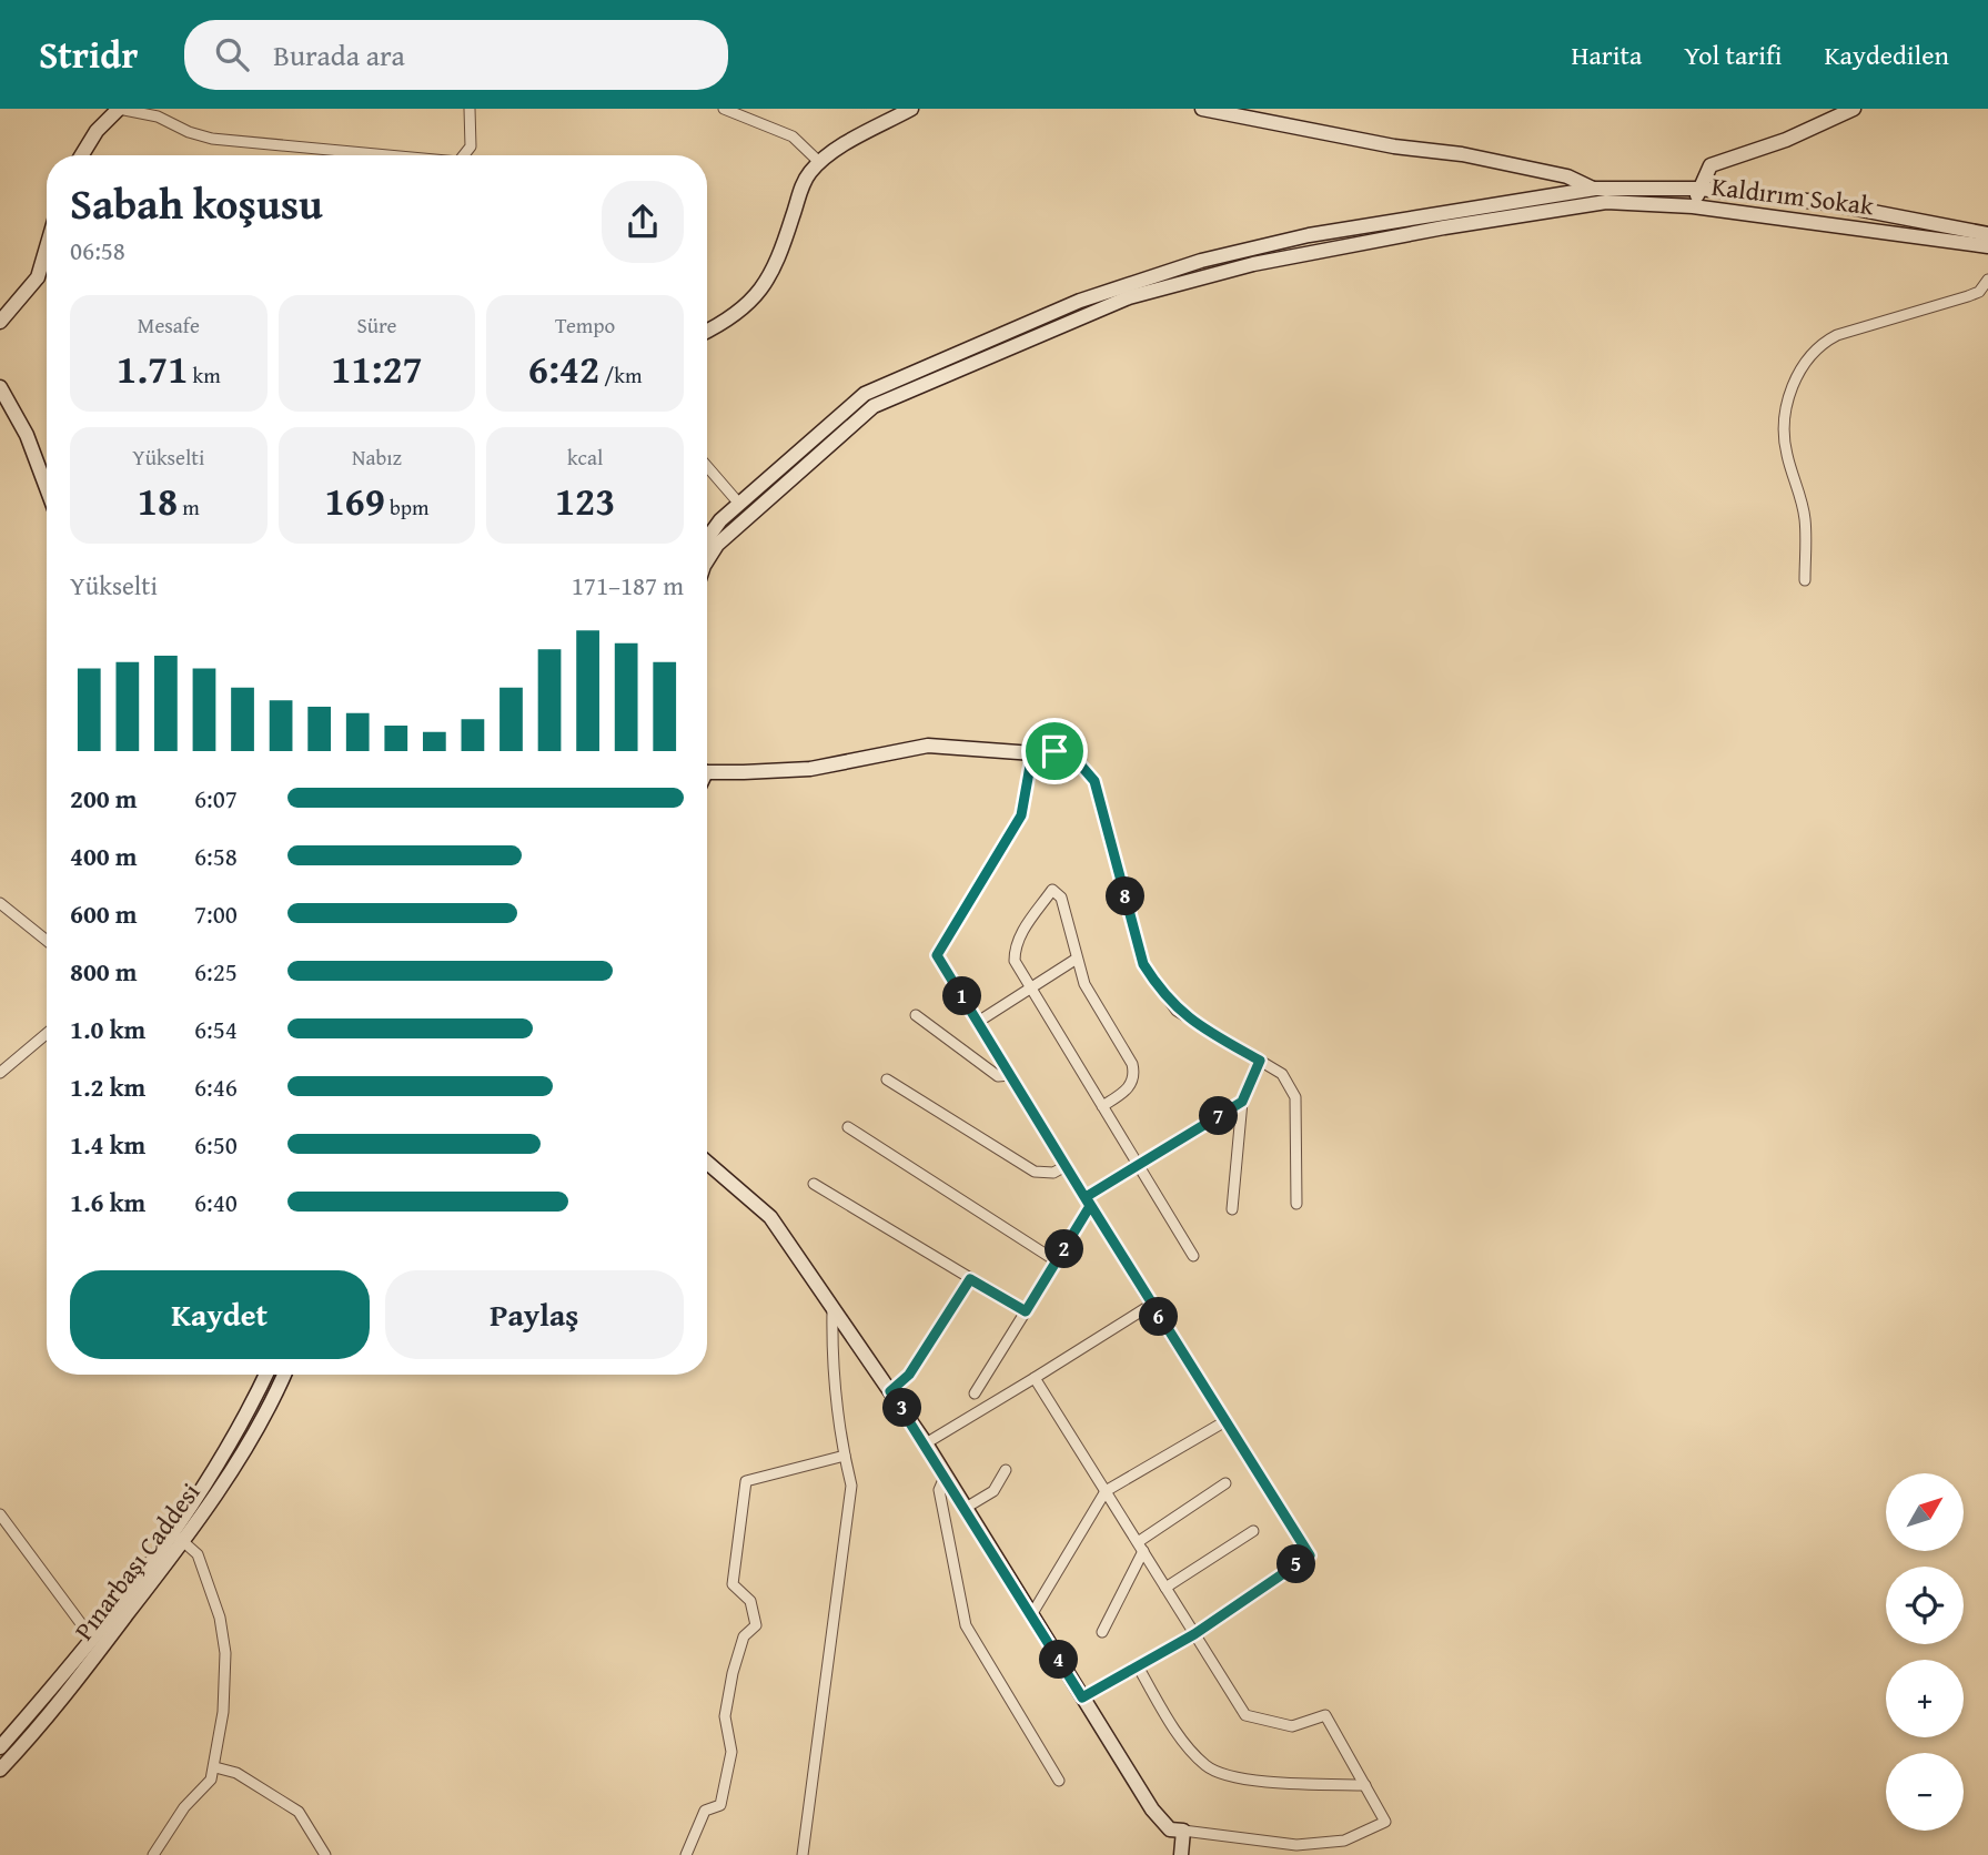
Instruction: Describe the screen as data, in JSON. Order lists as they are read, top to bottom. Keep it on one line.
{"streets":{"street":["Kaldırım Sokak","Pınarbaşı Caddesi"]},"north":"top right","page":{"header":"Stridr","search":"Burada ara","nav":["Harita","Yol tarifi","Kaydedilen"],"heading":["Sabah koşusu","06:58"],"stats":[["Mesafe","1.71 km"],["Süre","11:27"],["Tempo","6:42 /km"],["Yükselti","18 m"],["Nabız","169 bpm"],["kcal","123"]],"chart":["Yükselti","171–187 m"],"list":[{"name":"200 m","note":"6:07"},{"name":"400 m","note":"6:58"},{"name":"600 m","note":"7:00"},{"name":"800 m","note":"6:25"},{"name":"1.0 km","note":"6:54"},{"name":"1.2 km","note":"6:46"},{"name":"1.4 km","note":"6:50"},{"name":"1.6 km","note":"6:40"}],"pins":["8","1","7","2","6","3","5","4"],"buttons":["Kaydet","Paylaş"],"map_buttons":["+","−"]}}
